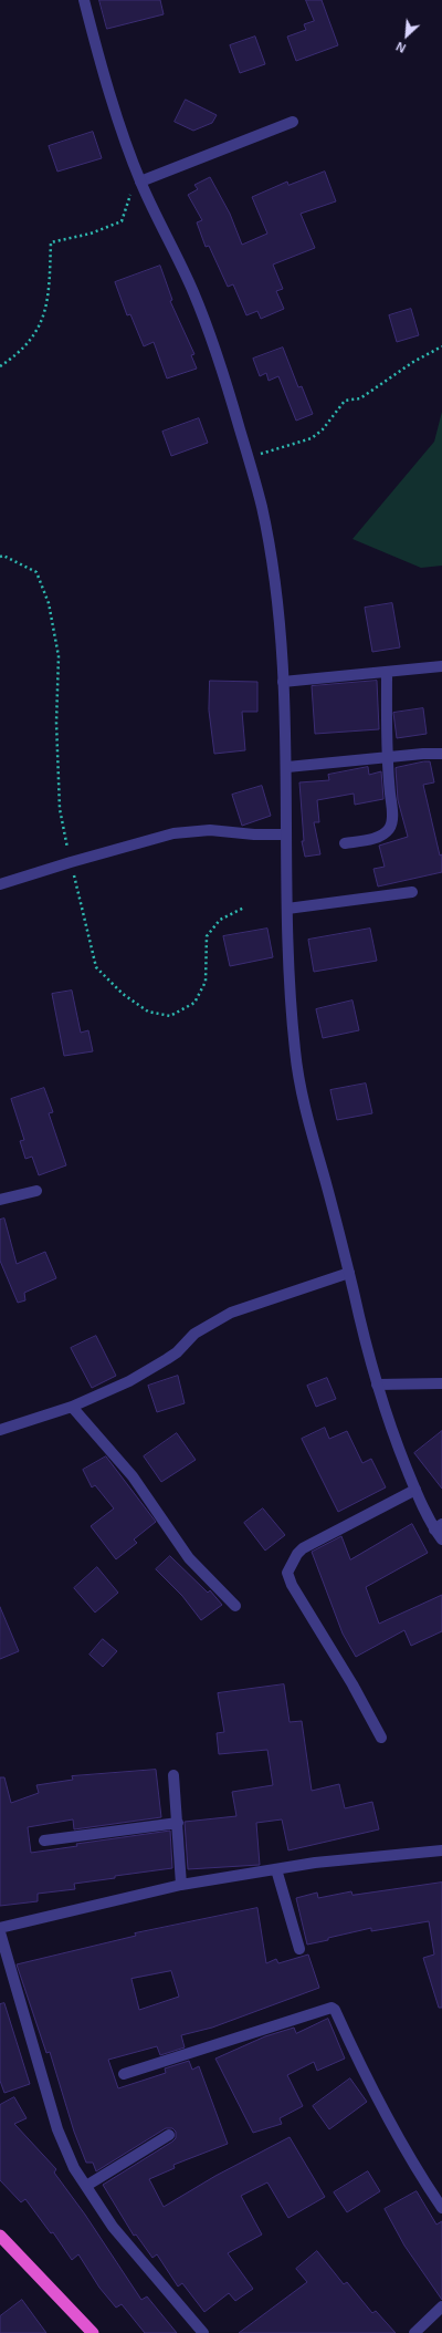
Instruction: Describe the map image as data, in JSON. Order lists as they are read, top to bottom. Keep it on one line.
{"north":"bottom left"}
